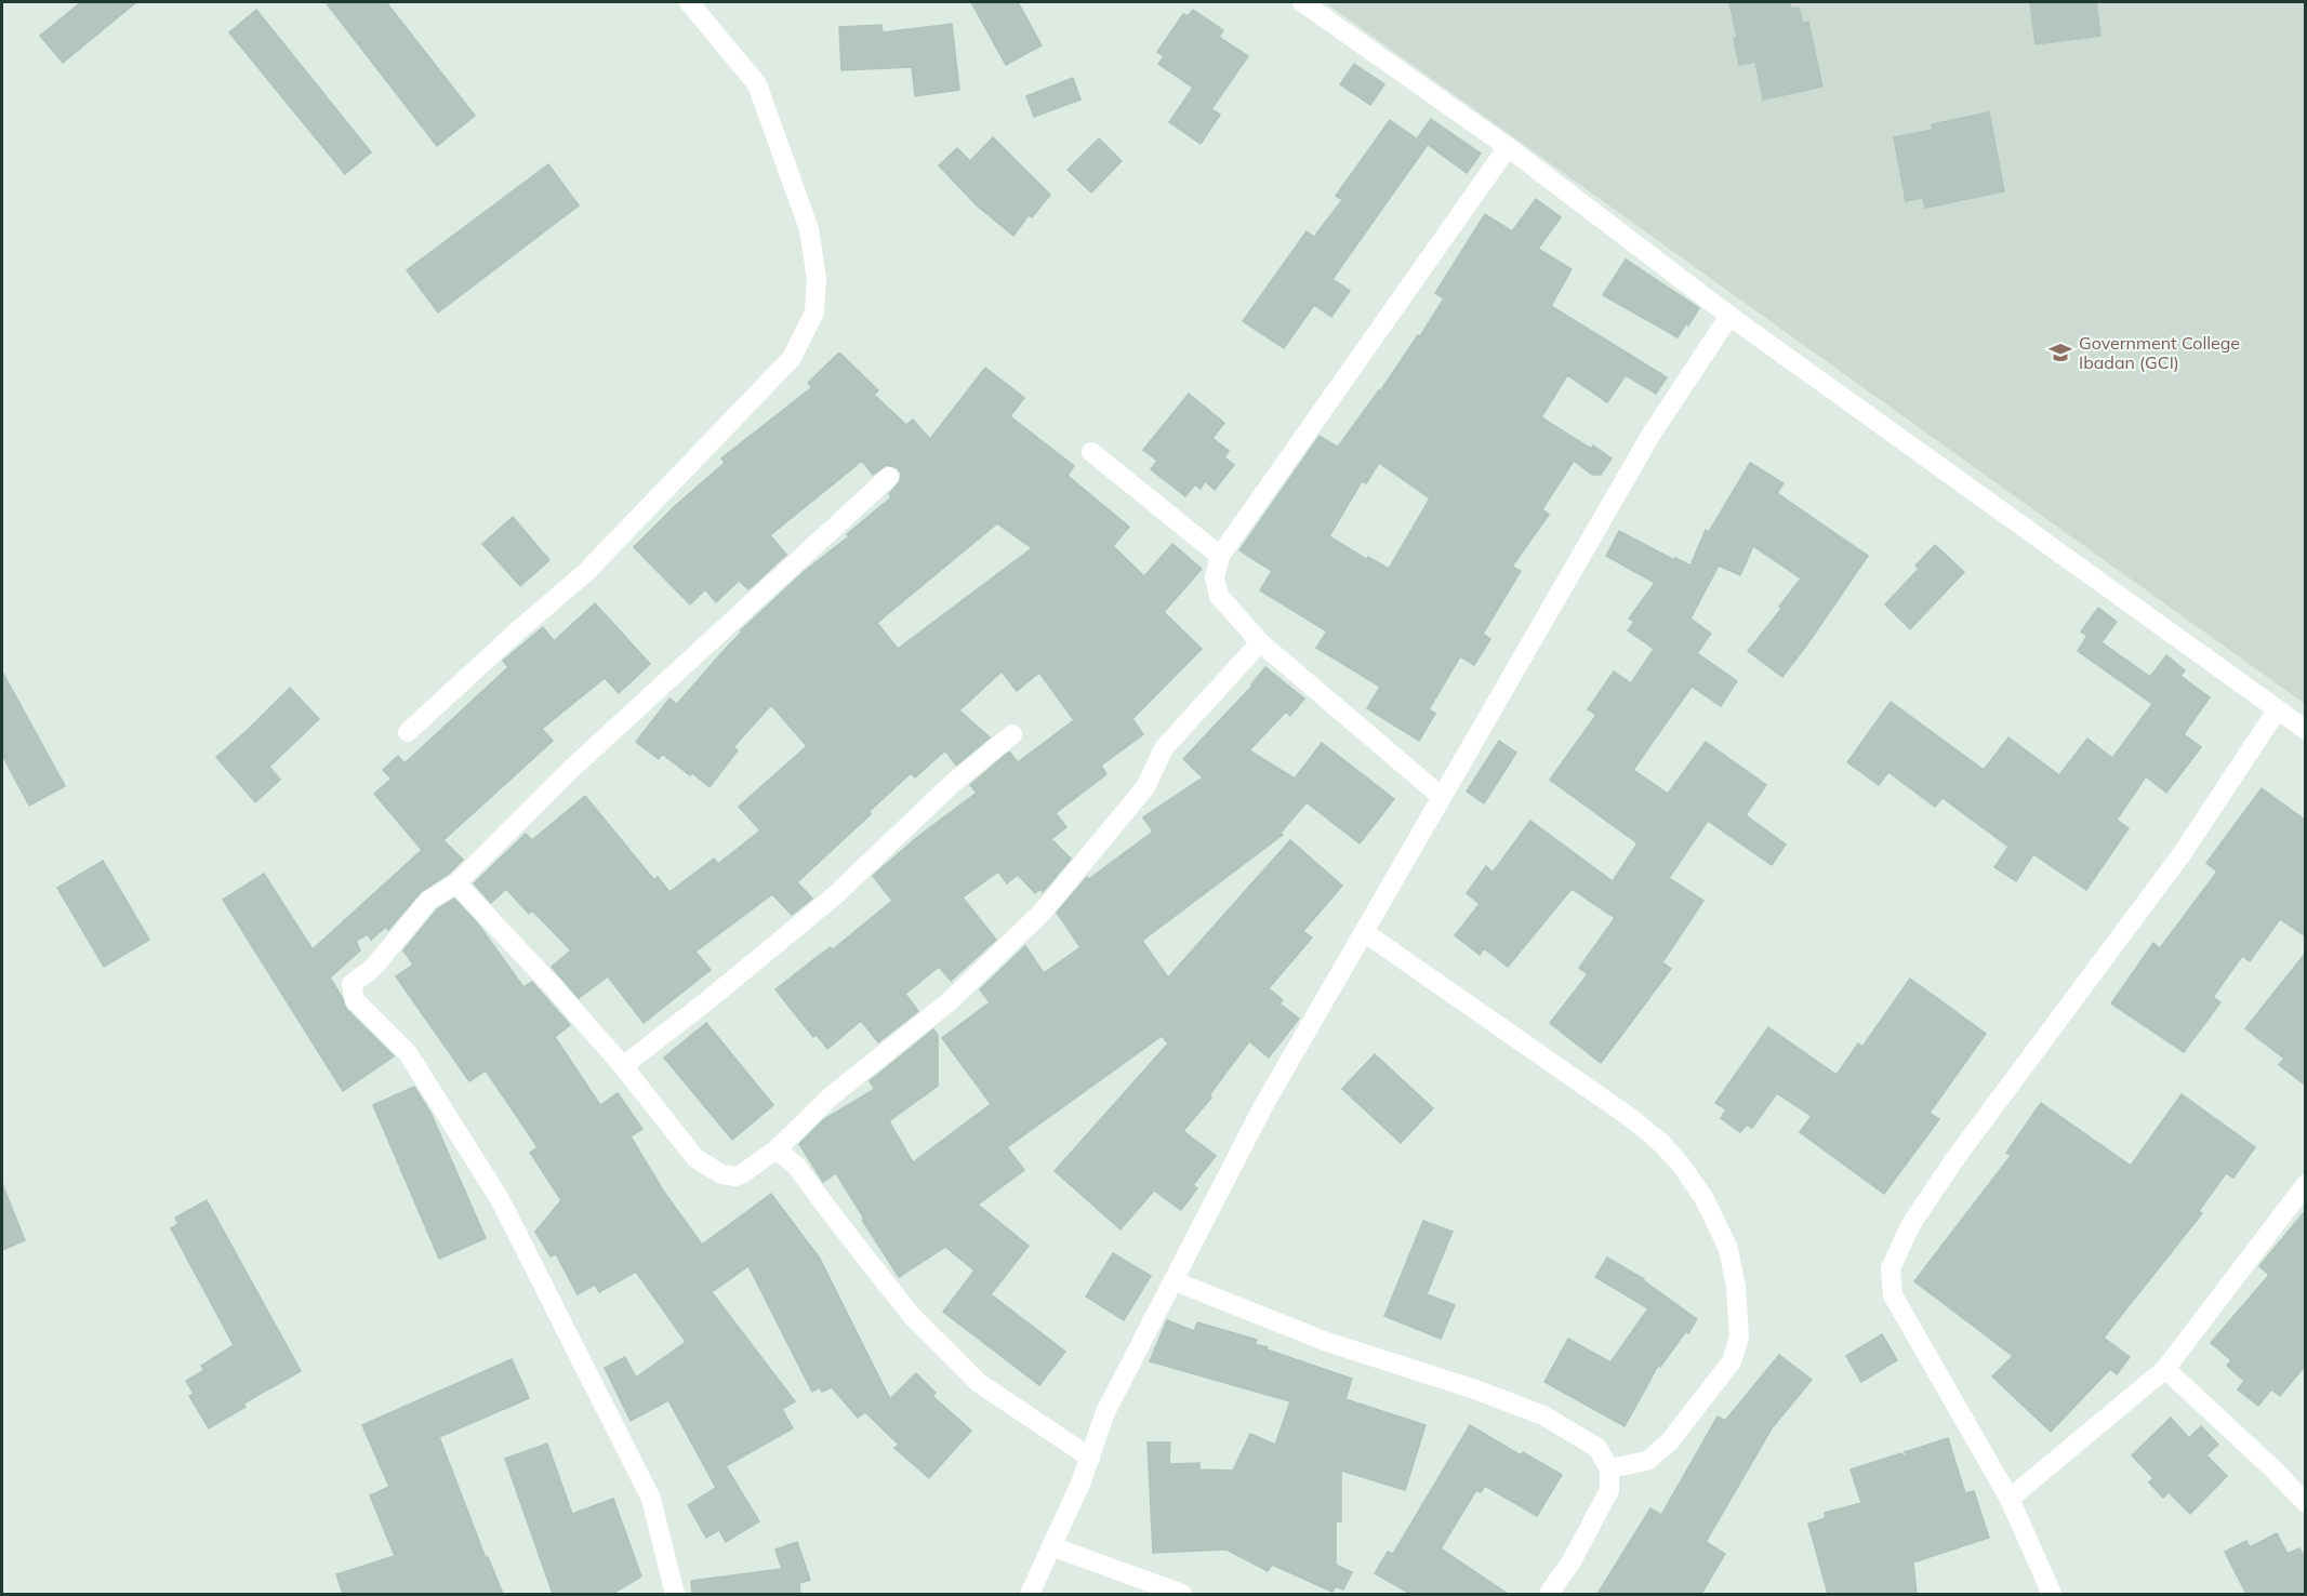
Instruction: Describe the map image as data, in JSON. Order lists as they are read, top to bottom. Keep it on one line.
{"places":{"school or university":["Government College Ibadan (GCI)"]}}
